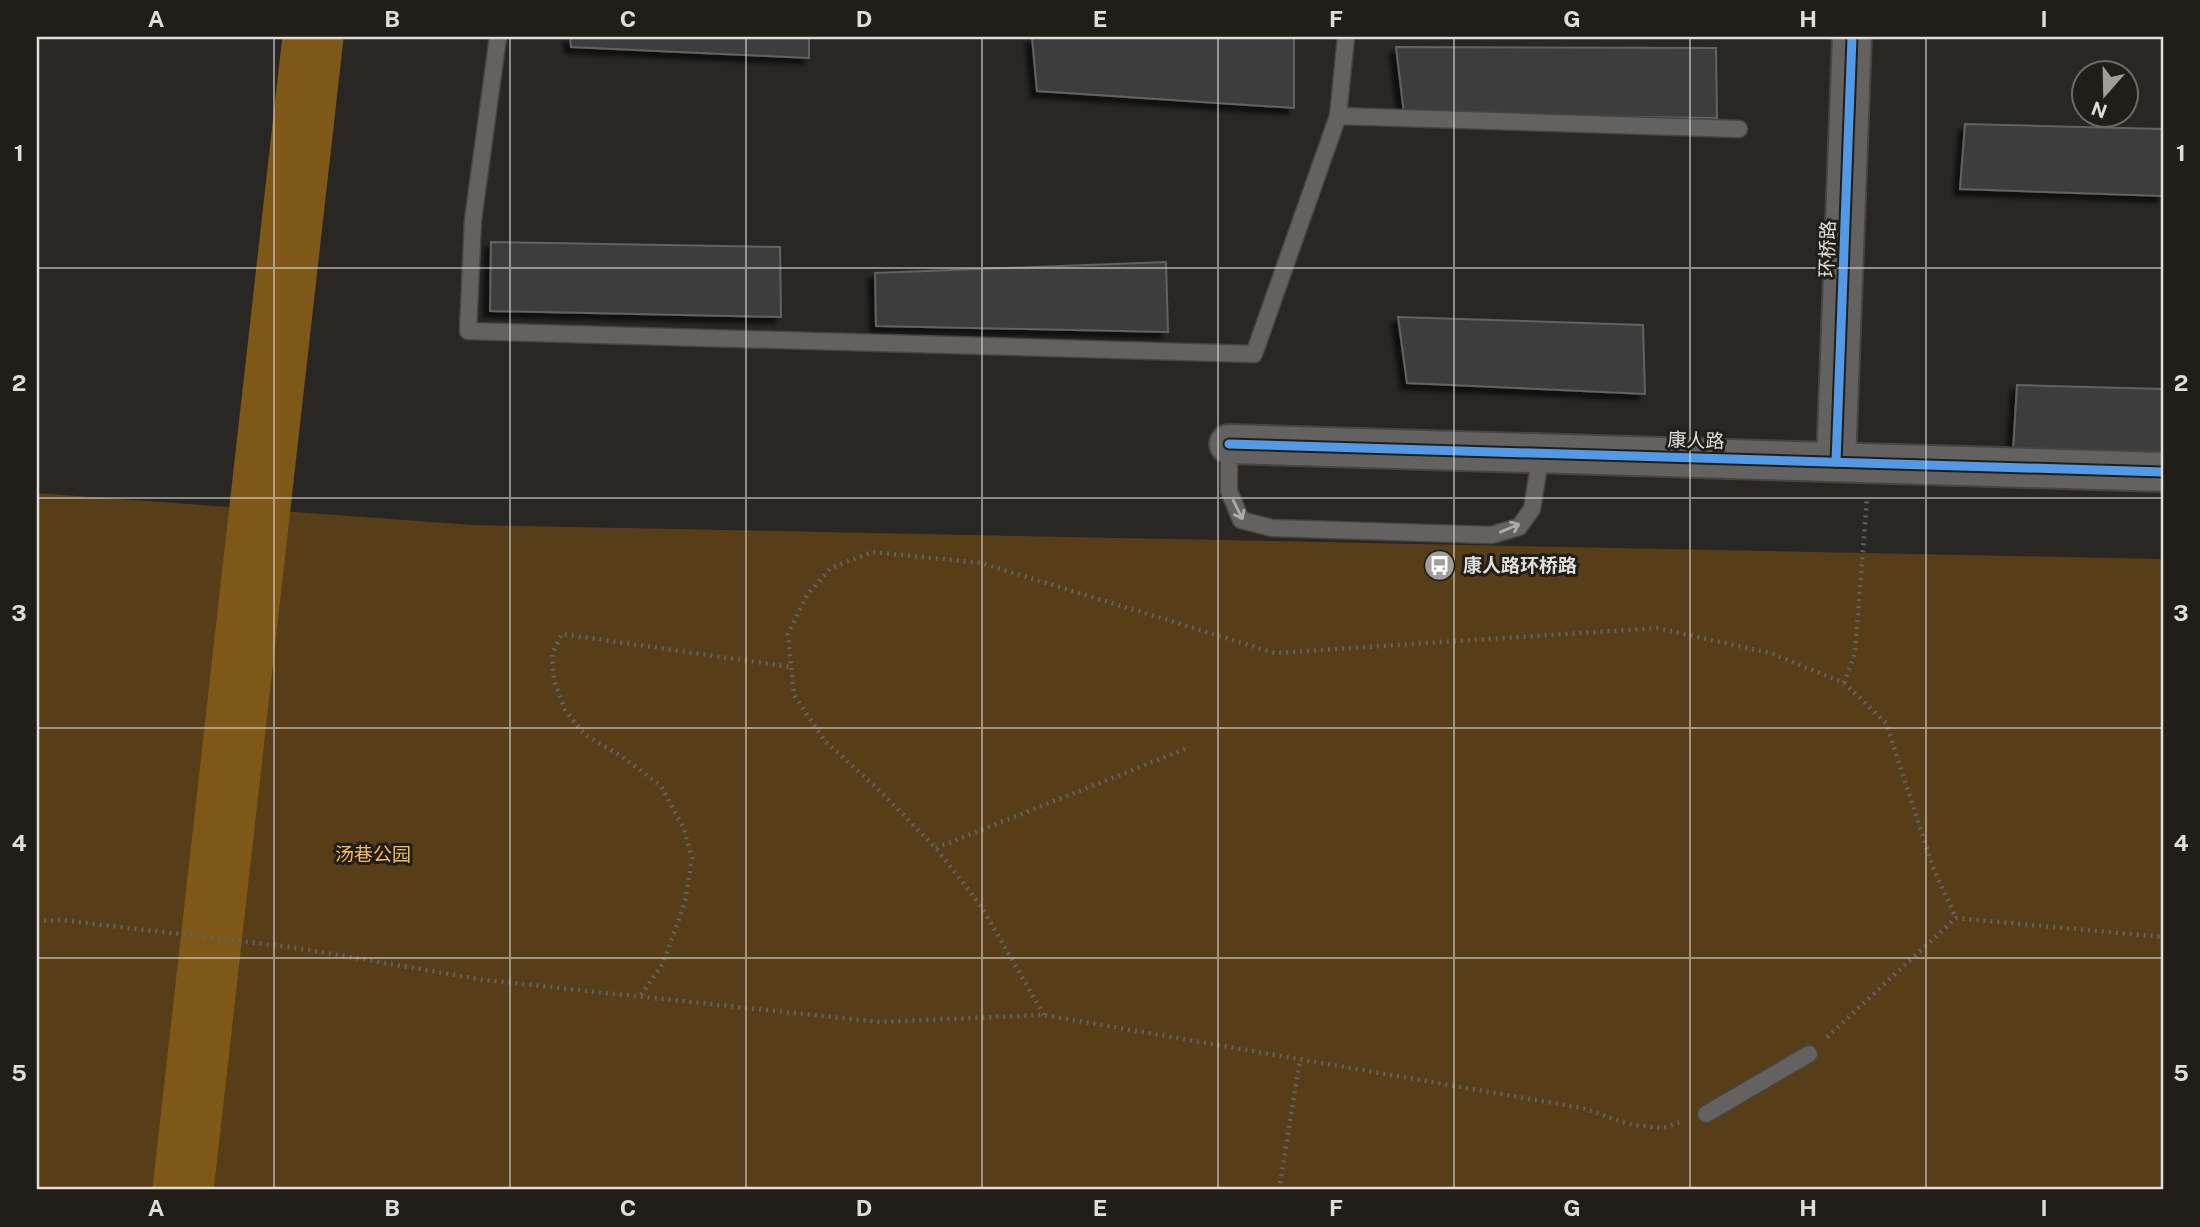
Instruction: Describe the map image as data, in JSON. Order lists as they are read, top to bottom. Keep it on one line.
{"streets":{"street":["环桥路","康人路"]},"crossings":[["环桥路","康人路"]],"parks":["汤巷公园"],"places":{"bus stop":["康人路环桥路"]},"north":"bottom","grid":{"columns":["A","B","C","D","E","F","G","H","I"],"rows":["1","2","3","4","5"]}}
